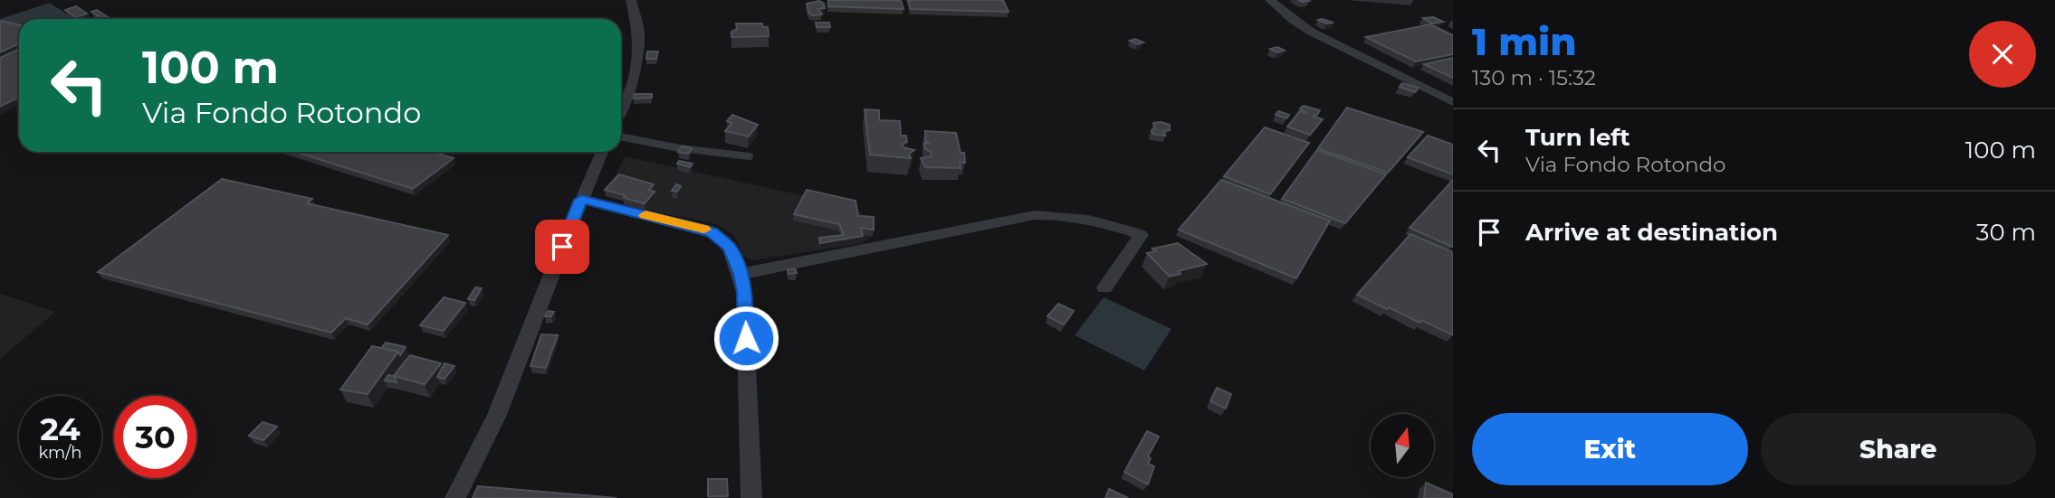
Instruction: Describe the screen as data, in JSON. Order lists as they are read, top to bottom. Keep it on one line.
{"north":"top","page":{"heading":["1 min","130 m · 15:32"],"turn":["100 m","Via Fondo Rotondo"],"list":[{"name":"Turn left","note":"Via Fondo Rotondo","value":"100 m"},{"name":"Arrive at destination","value":"30 m"}],"speed":"24 km/h","limit":"30","buttons":["Exit","Share"]}}
